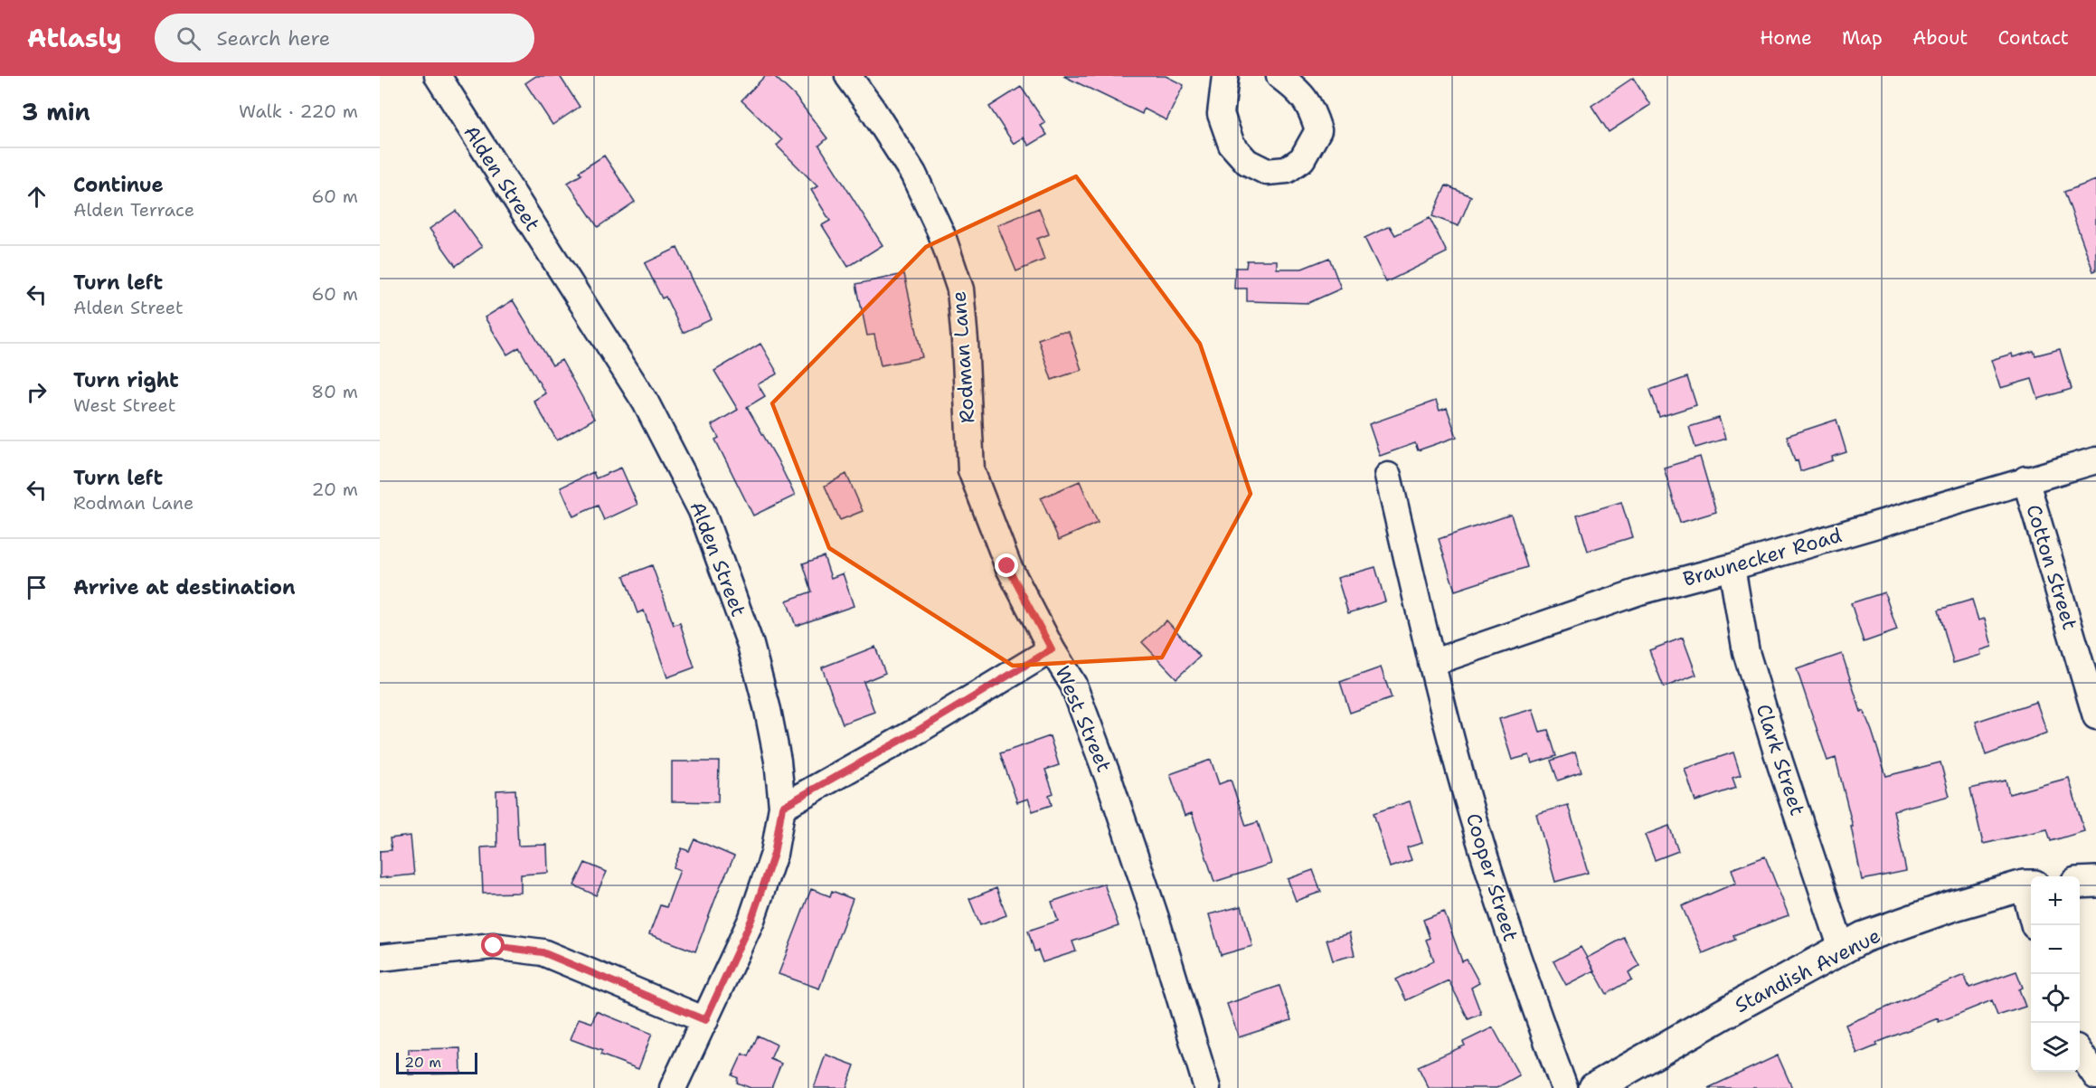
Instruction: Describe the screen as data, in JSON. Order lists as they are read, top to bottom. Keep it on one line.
{"streets":{"street":["Alden Street","Rodman Lane","Braunecker Road","Cotton Street","West Street","Clark Street","Cooper Street","Standish Avenue"]},"crossings":[["Alden Street","West Street"],["Rodman Lane","West Street"],["Braunecker Road","Cotton Street"],["Braunecker Road","Clark Street"],["Braunecker Road","Cooper Street"],["Clark Street","Standish Avenue"]],"scale_bar":"20 m","page":{"header":"Atlasly","search":"Search here","nav":["Home","Map","About","Contact"],"heading":["3 min","Walk · 220 m"],"list":[["Continue","Alden Terrace","60 m"],["Turn left","Alden Street","60 m"],["Turn right","West Street","80 m"],["Turn left","Rodman Lane","20 m"],"Arrive at destination"],"map_buttons":["+","−"],"scale":"20 m"}}
